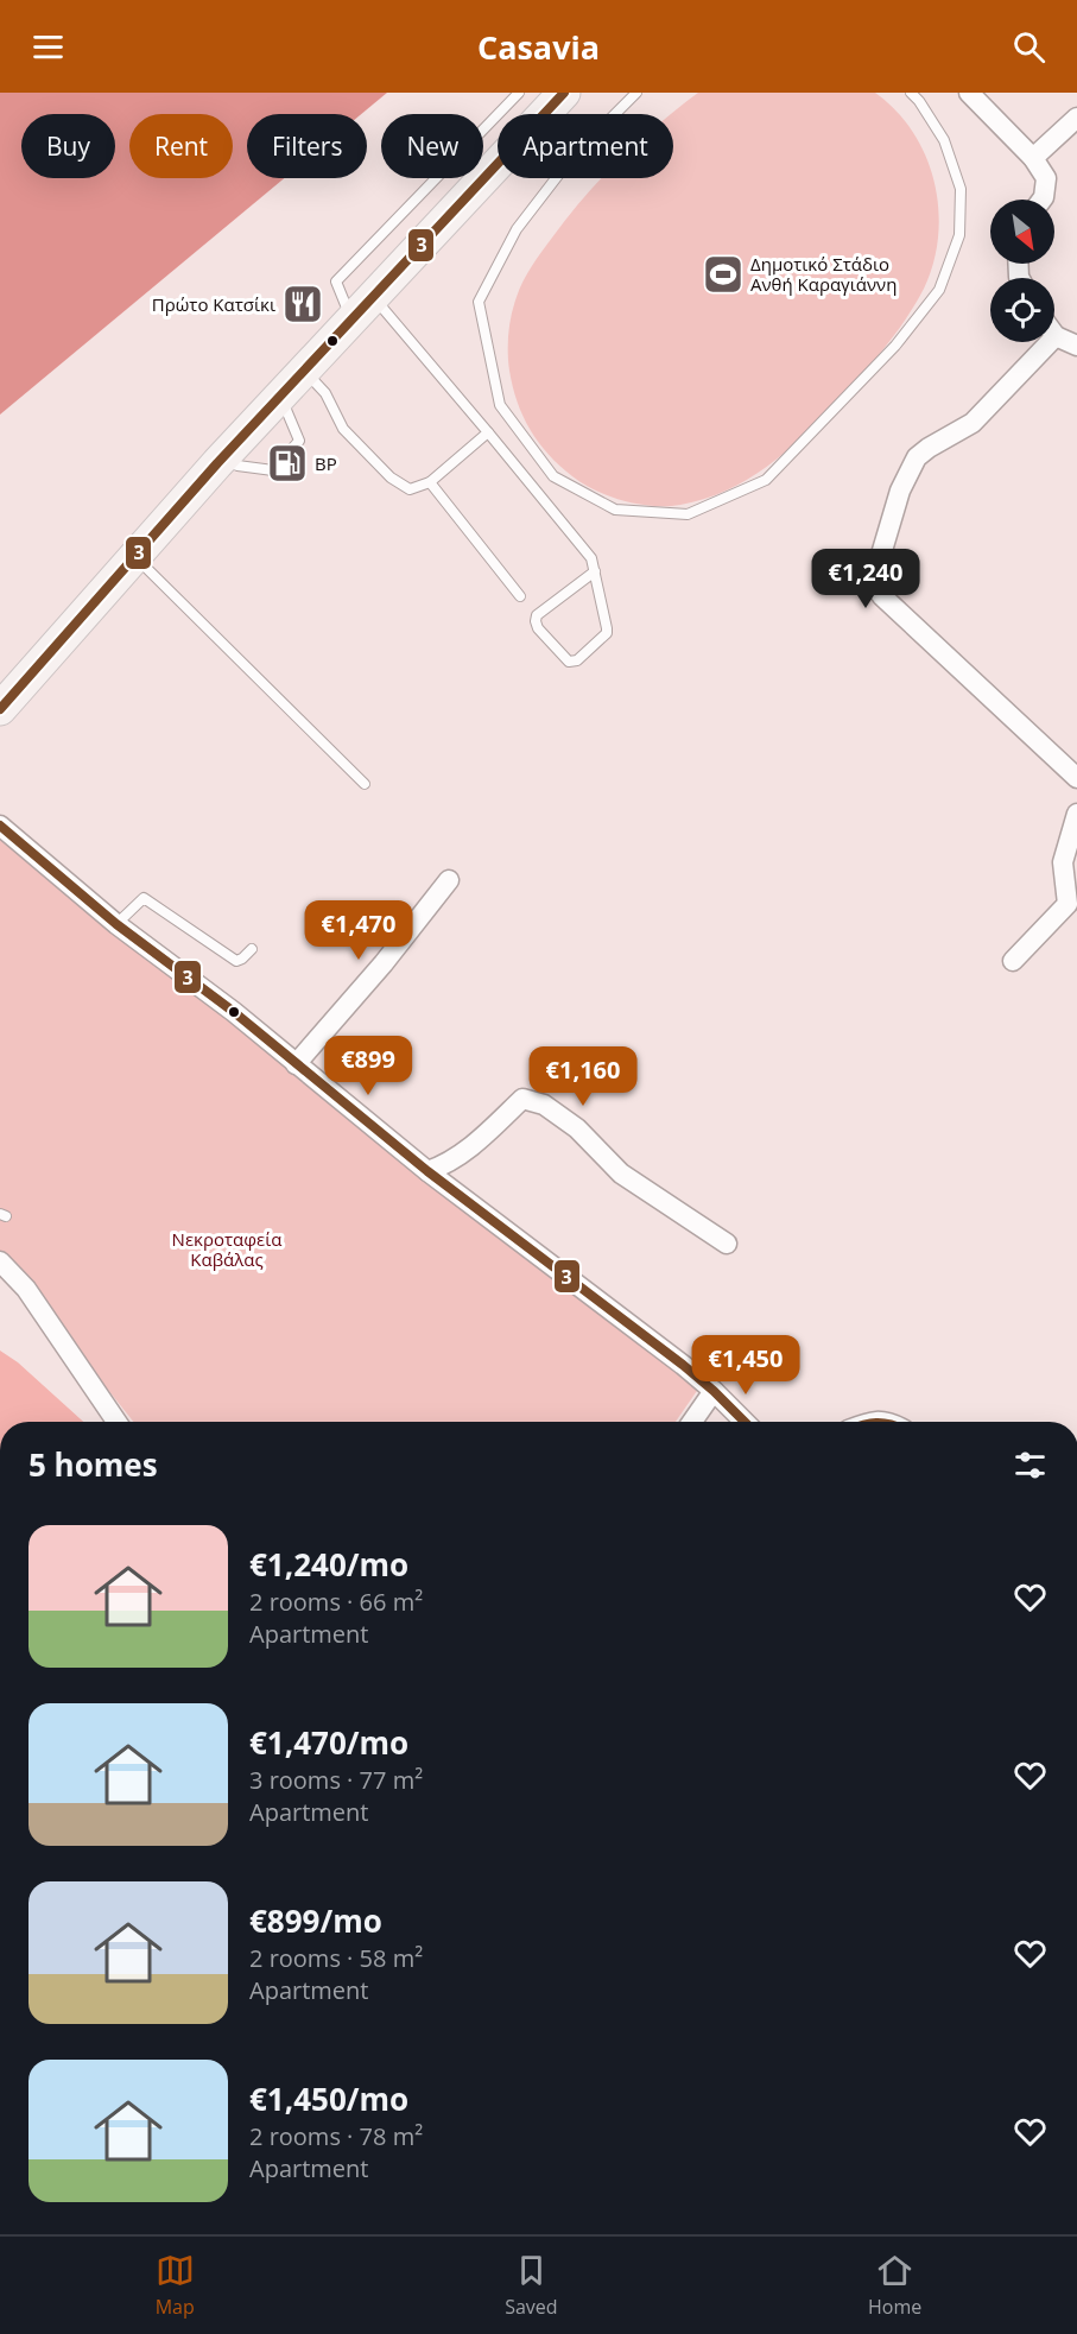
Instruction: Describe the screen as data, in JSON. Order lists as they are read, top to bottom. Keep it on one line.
{"parks":["Νεκροταφεία Καβάλας"],"places":{"sports":["Δημοτικό Στάδιο Ανθή Καραγιάννη"],"restaurant":["Πρώτο Κατσίκι"],"fuel station":["BP"]},"lines":["transit line 3"],"north":"bottom right","page":{"header":"Casavia","chip":["Buy","Rent","Filters","New","Apartment"],"price":["€1,240","€1,470","€899","€1,160","€1,450"],"heading":"5 homes","list":[{"name":"€1,240/mo","note":"2 rooms · 66 m² · Apartment"},{"name":"€1,470/mo","note":"3 rooms · 77 m² · Apartment"},{"name":"€899/mo","note":"2 rooms · 58 m² · Apartment"},{"name":"€1,450/mo","note":"2 rooms · 78 m² · Apartment"}],"tabs":["Map","Saved","Home"]}}
